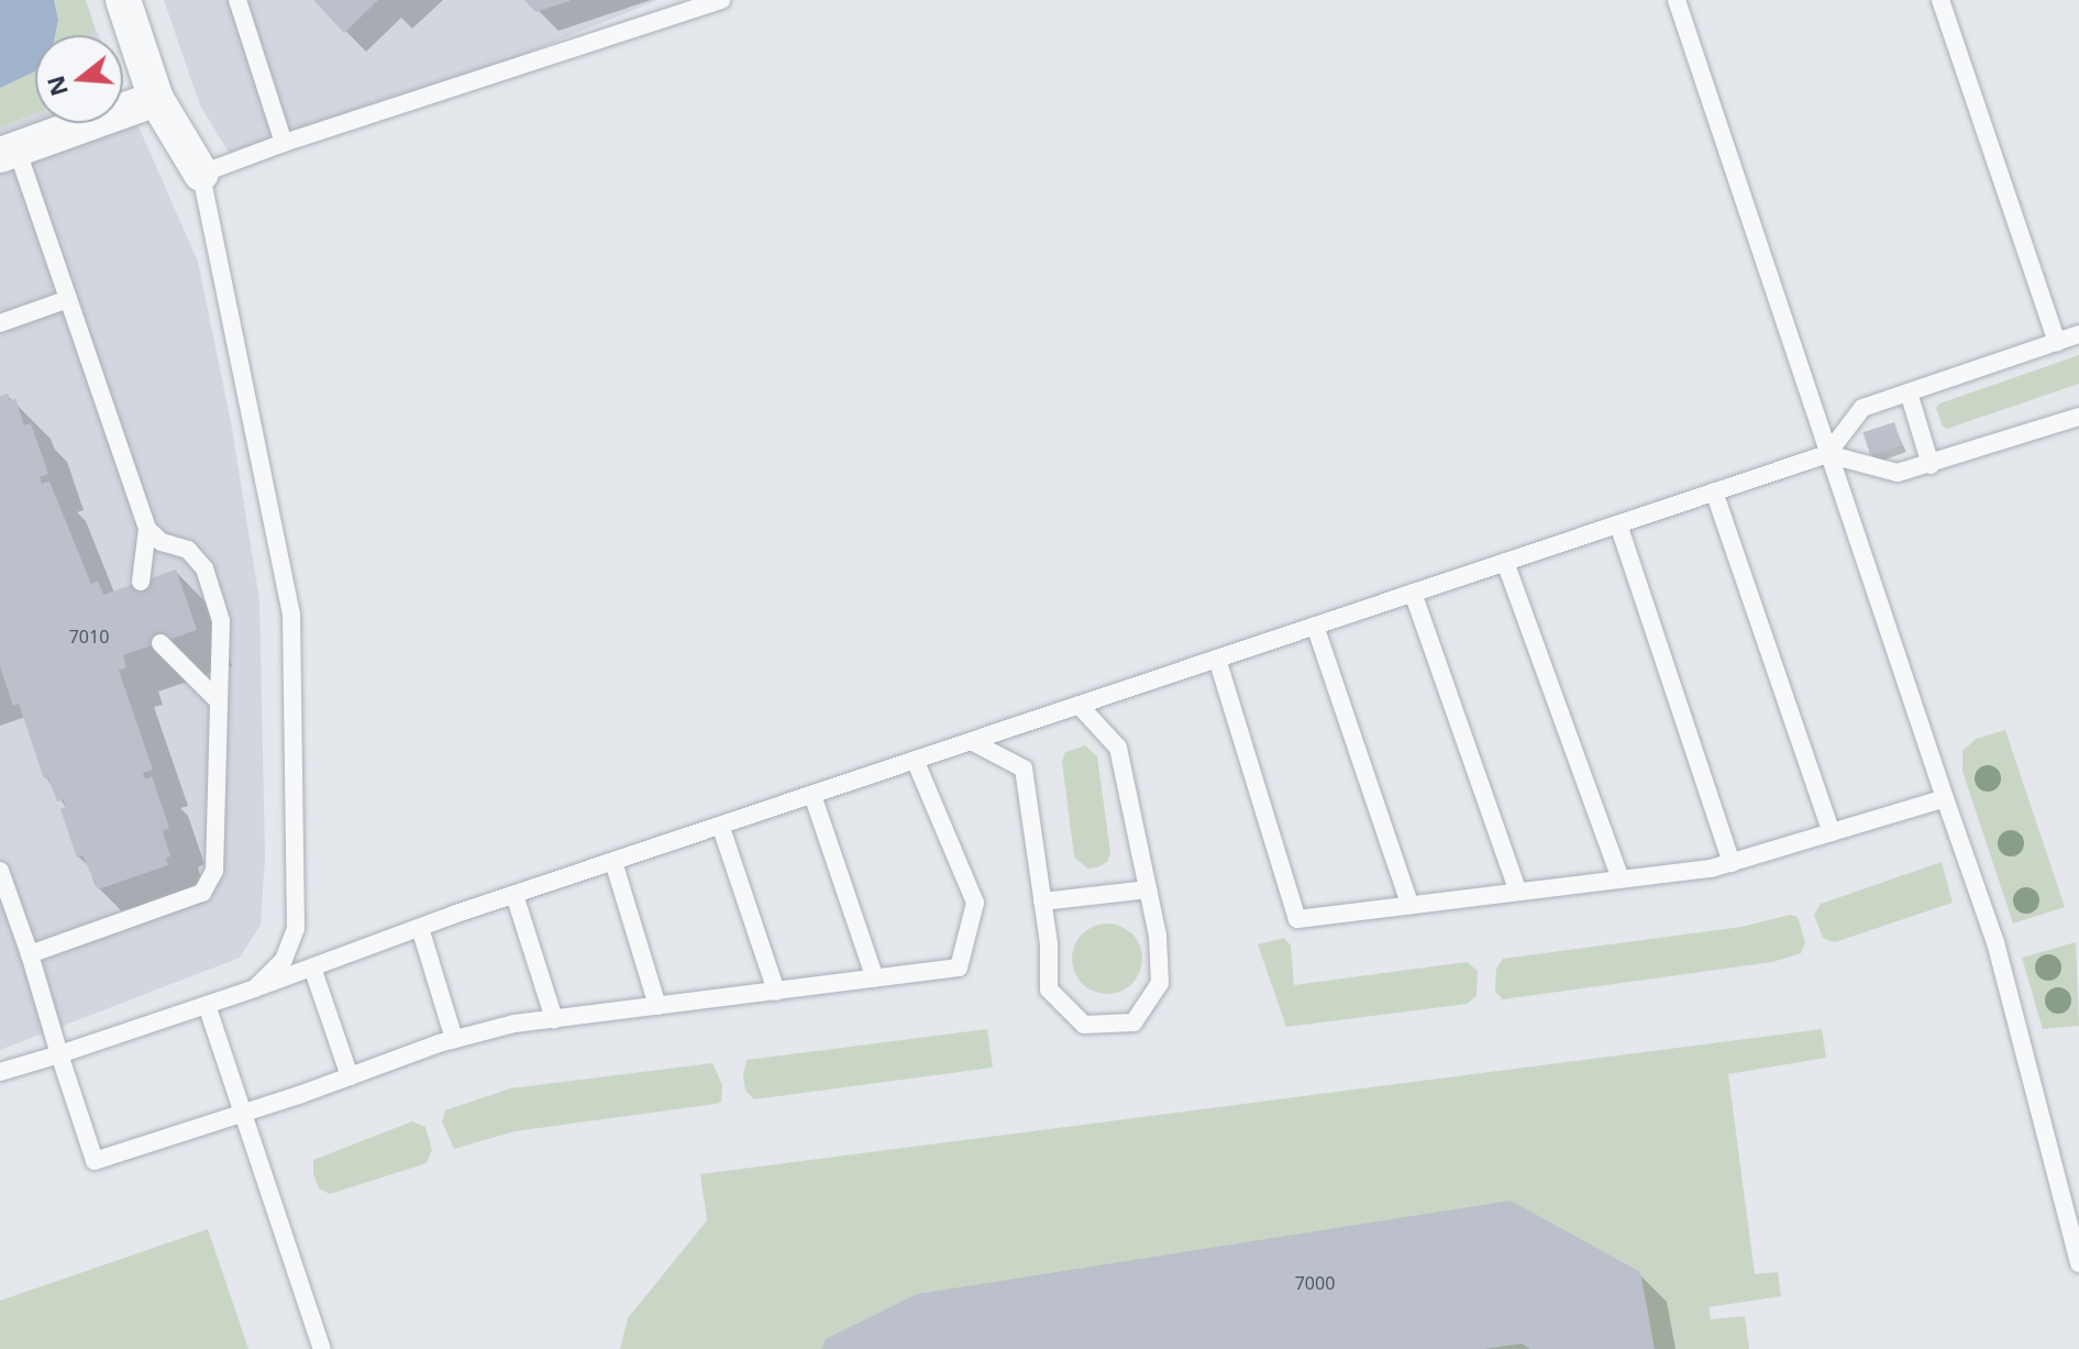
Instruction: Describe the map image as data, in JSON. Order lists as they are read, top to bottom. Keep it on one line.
{"house_numbers":["7010","7000"],"north":"left"}
